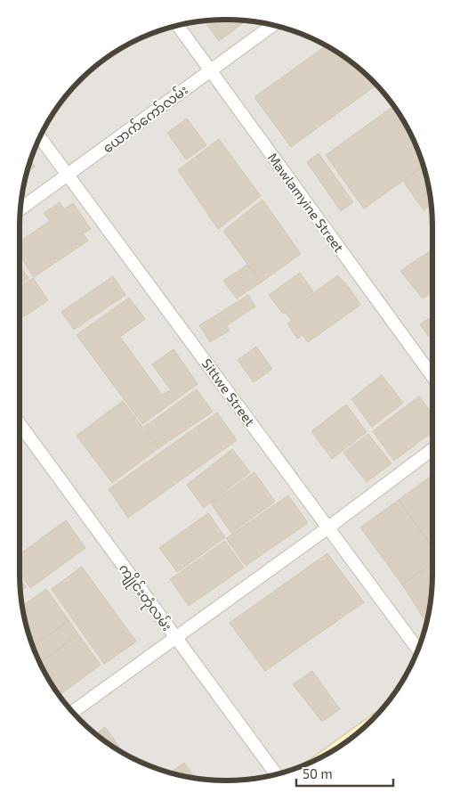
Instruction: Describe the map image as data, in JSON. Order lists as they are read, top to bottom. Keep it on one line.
{"streets":{"street":["ယောက်ကော်လမ်း","Mawlamyine Street","Sittwe Street","ကျိုင်းတုံလမ်း"]},"crossings":[["ယောက်ကော်လမ်း","Mawlamyine Street"],["ယောက်ကော်လမ်း","Sittwe Street"]],"scale_bar":"50 m"}
